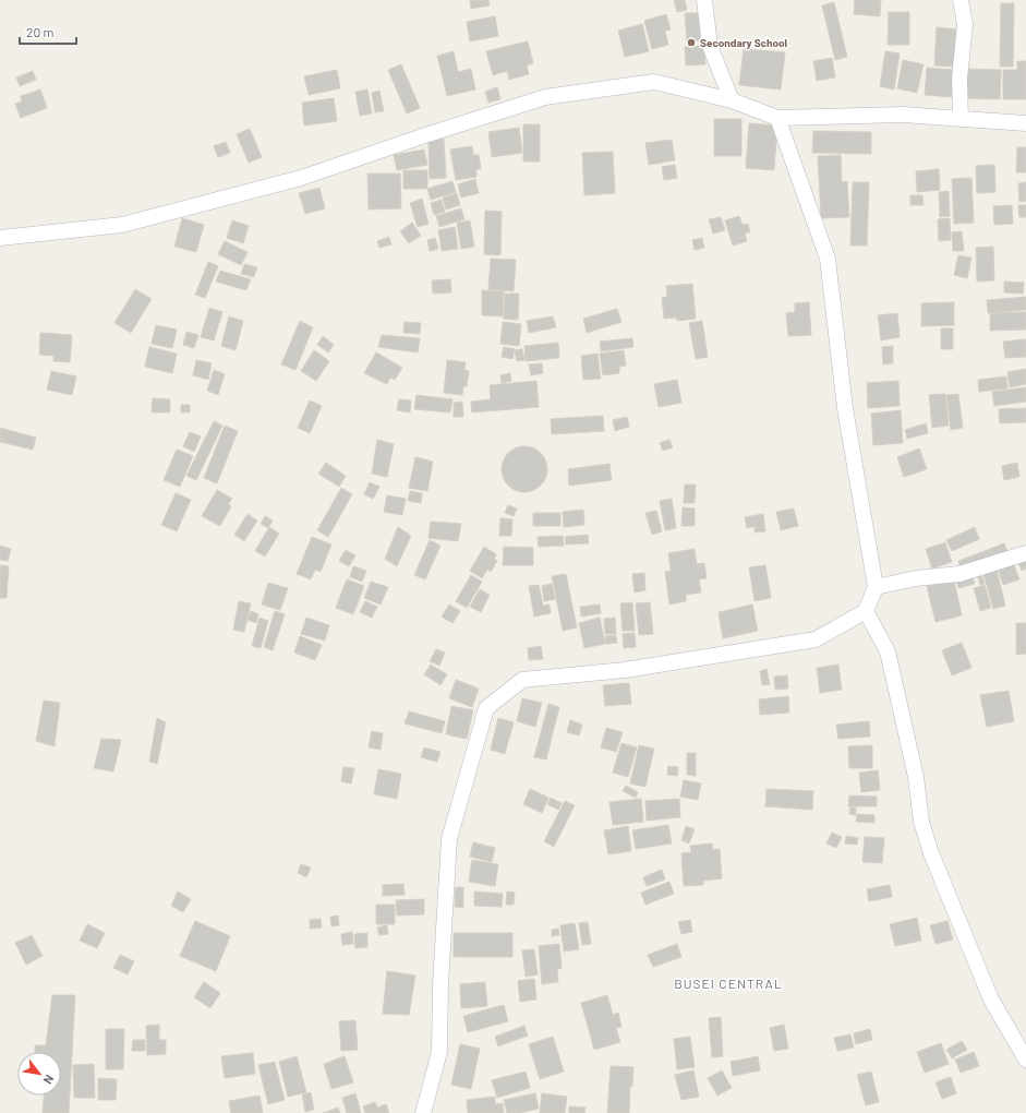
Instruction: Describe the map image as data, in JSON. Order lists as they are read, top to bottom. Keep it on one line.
{"districts":["BUSEI CENTRAL"],"places":["Secondary School"],"scale_bar":"20 m","north":"bottom right"}
